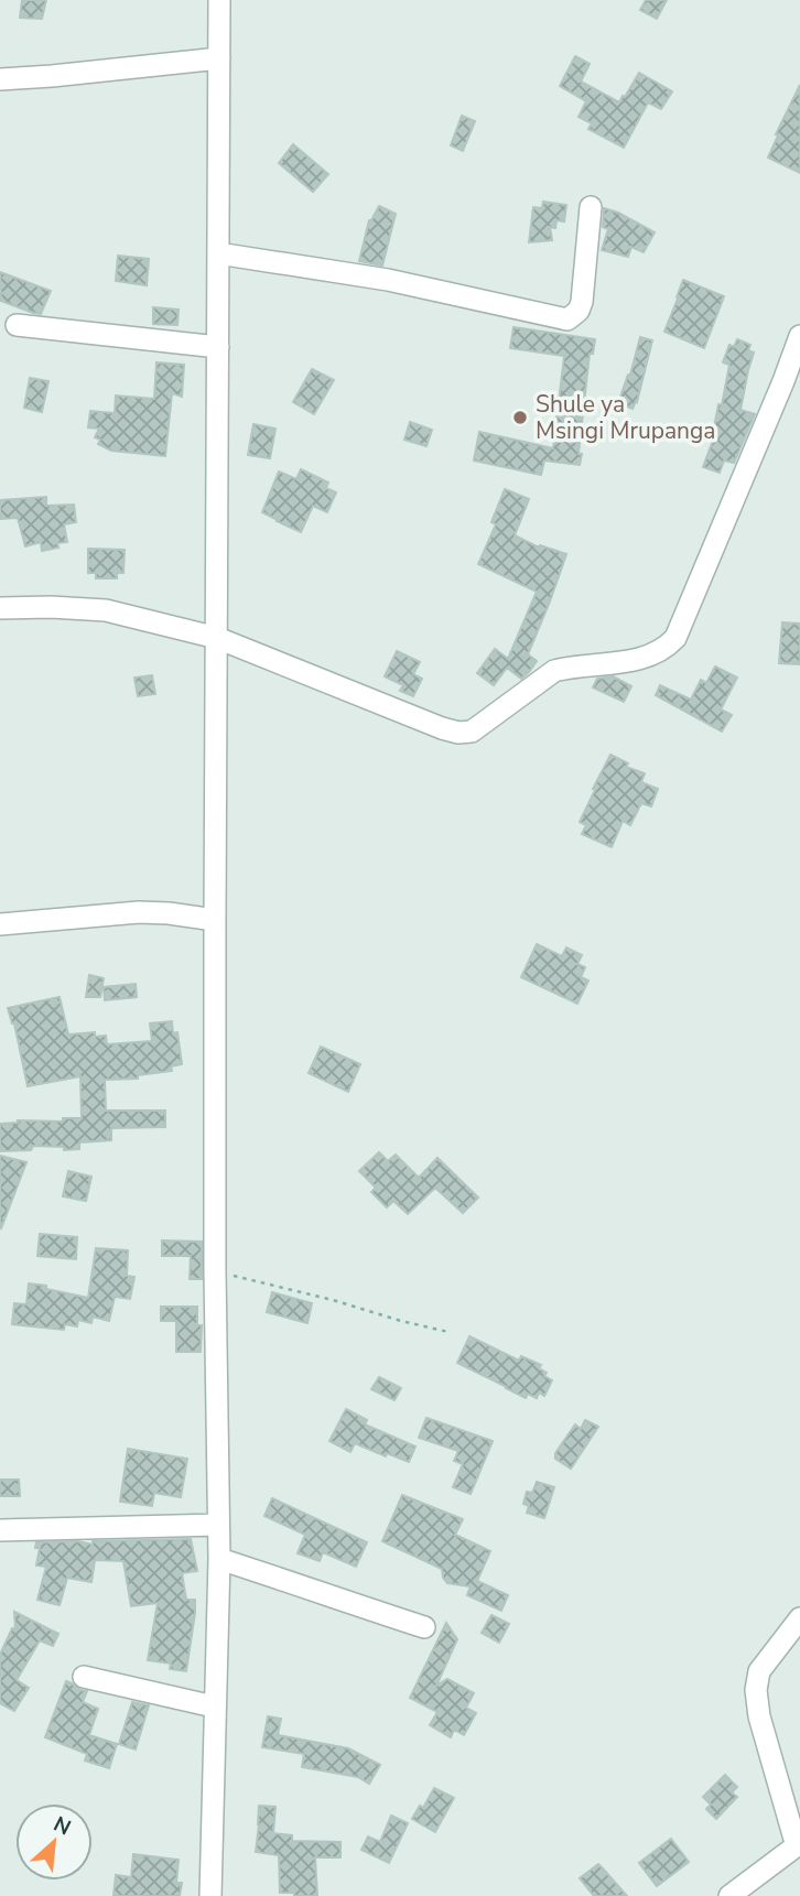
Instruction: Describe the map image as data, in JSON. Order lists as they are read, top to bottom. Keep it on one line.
{"places":["Shule ya Msingi Mrupanga"],"north":"top right"}
